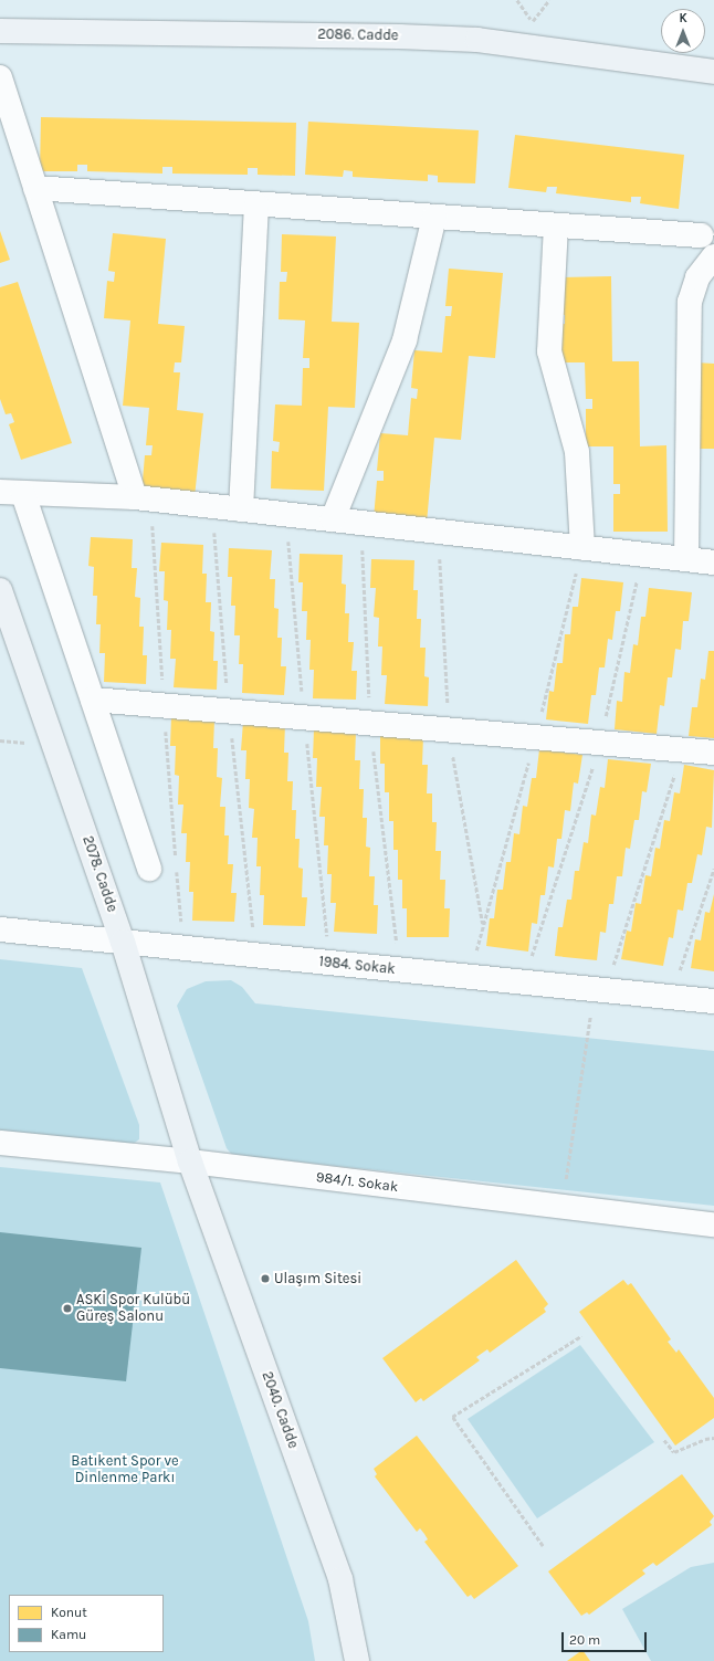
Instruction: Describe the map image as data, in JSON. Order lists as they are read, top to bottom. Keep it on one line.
{"streets":{"street":["2086. Cadde","2078. Cadde","1984. Sokak","984/1. Sokak","2040. Cadde"]},"crossings":[["2078. Cadde","1984. Sokak"],["2078. Cadde","984/1. Sokak"],["2078. Cadde","2040. Cadde"],["984/1. Sokak","2040. Cadde"]],"parks":["Batıkent Spor ve Dinlenme Parkı"],"places":["Ulaşım Sitesi","ASKİ Spor Kulübü Güreş Salonu"],"legend":["Konut","Kamu"],"scale_bar":"20 m","north":"top"}
